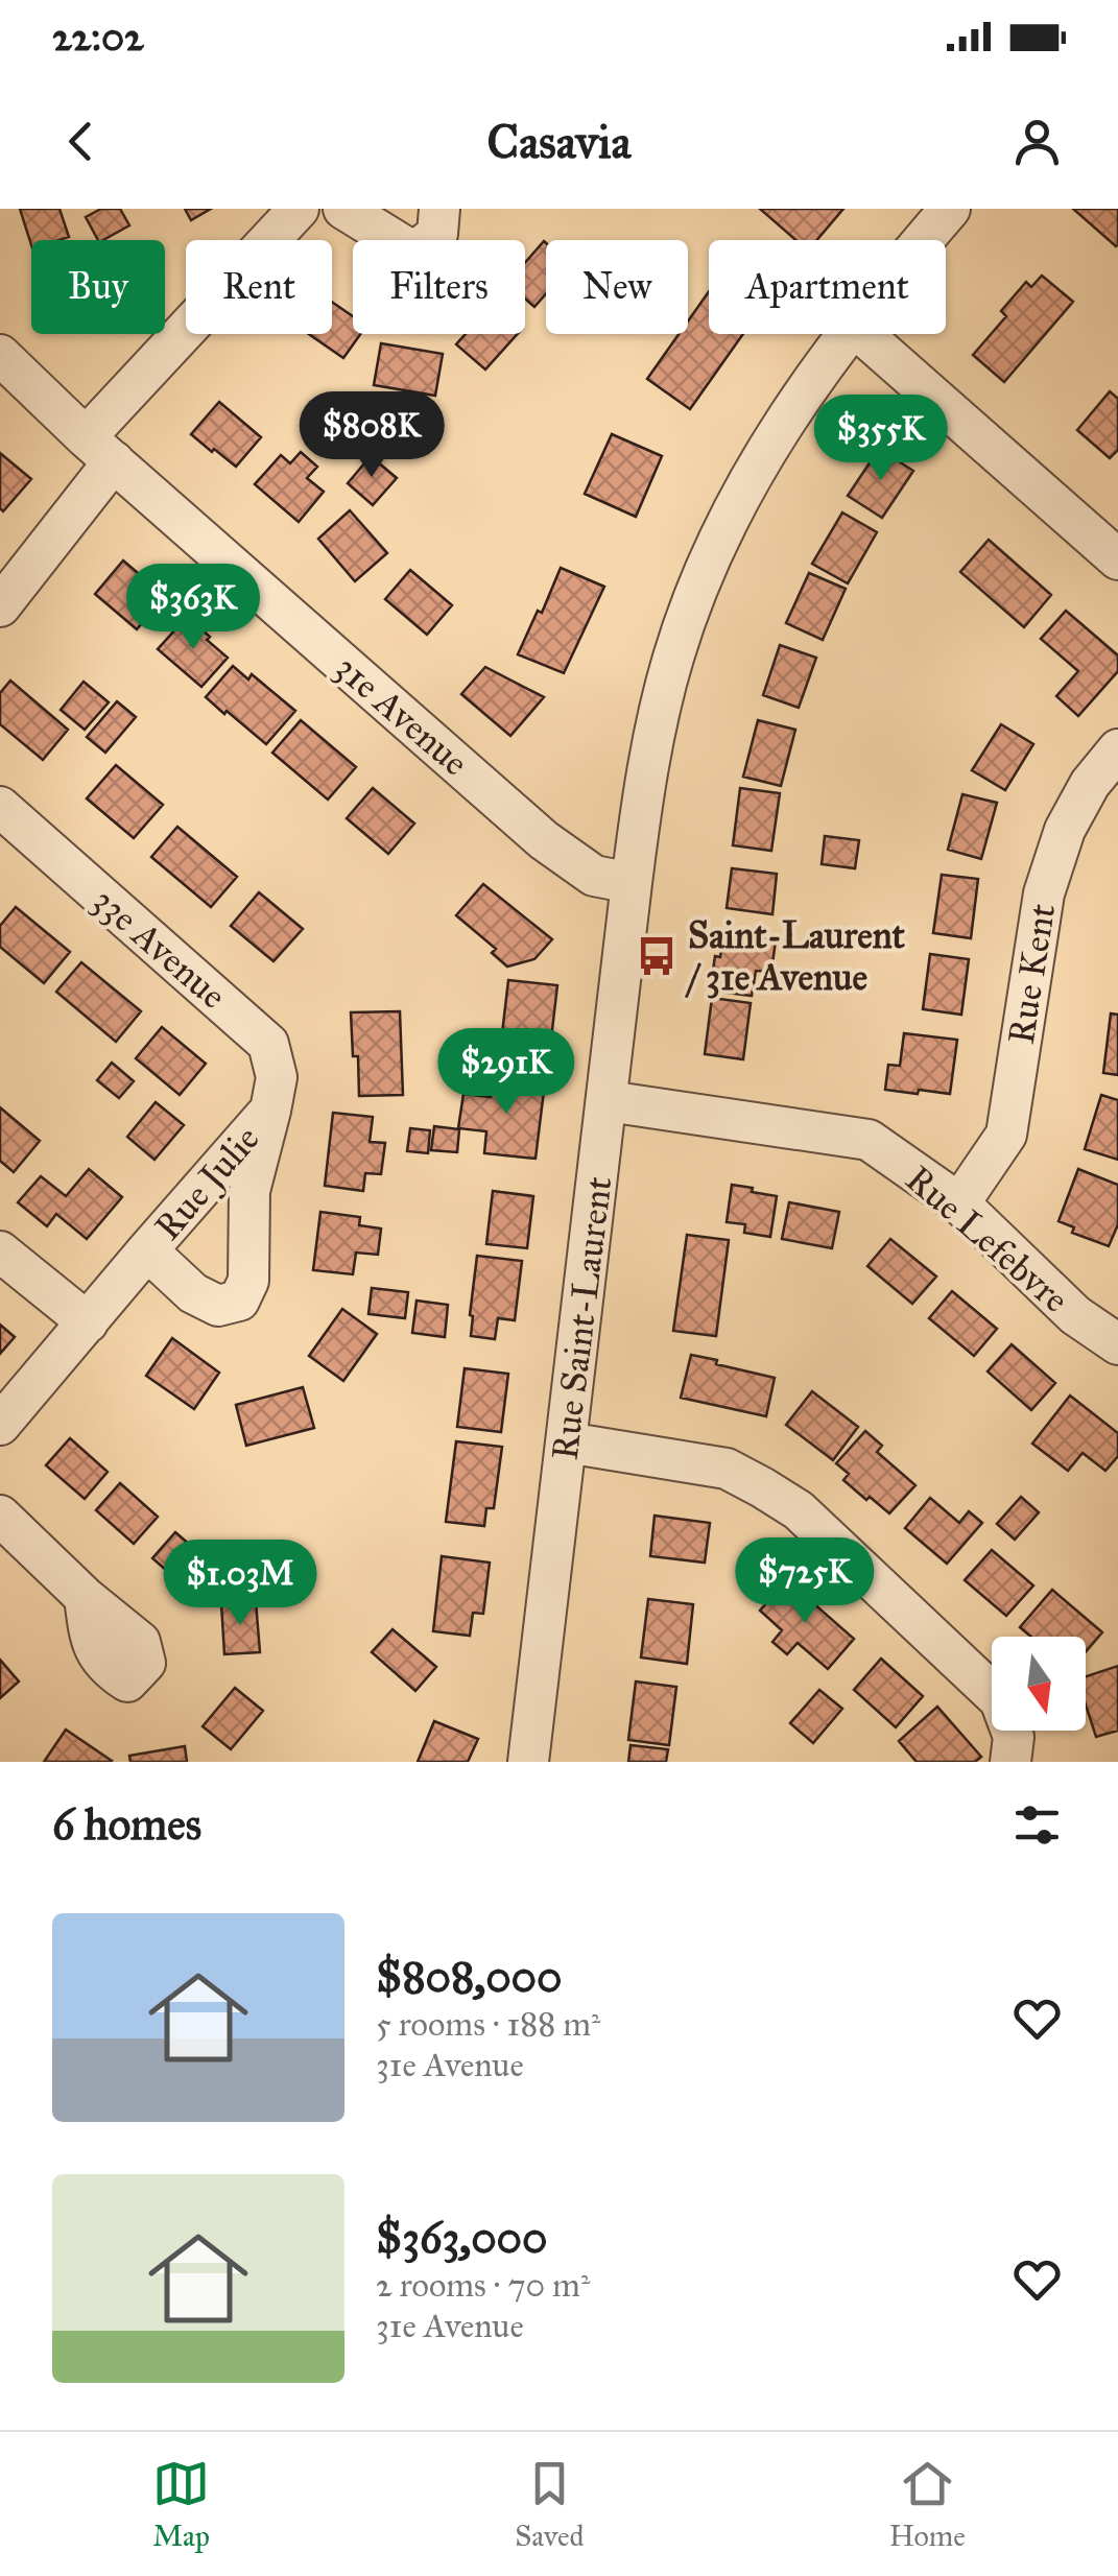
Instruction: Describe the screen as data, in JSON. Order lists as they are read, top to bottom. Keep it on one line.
{"streets":{"street":["31e Avenue","33e Avenue","Rue Kent","Rue Julie","Rue Lefebvre","Rue Saint-Laurent"]},"crossings":[["31e Avenue","Rue Saint-Laurent"],["33e Avenue","Rue Julie"],["Rue Kent","Rue Lefebvre"],["Rue Lefebvre","Rue Saint-Laurent"]],"places":{"bus stop":["Saint-Laurent / 31e Avenue"]},"north":"bottom","page":{"status":"22:02","header":"Casavia","chip":["Buy","Rent","Filters","New","Apartment"],"price":["$808K","$355K","$363K","$291K","$725K","$1.03M"],"heading":"6 homes","list":[{"name":"$808,000","note":"5 rooms · 188 m² · 31e Avenue"},{"name":"$363,000","note":"2 rooms · 70 m² · 31e Avenue"}],"tabs":["Map","Saved","Home"]}}
